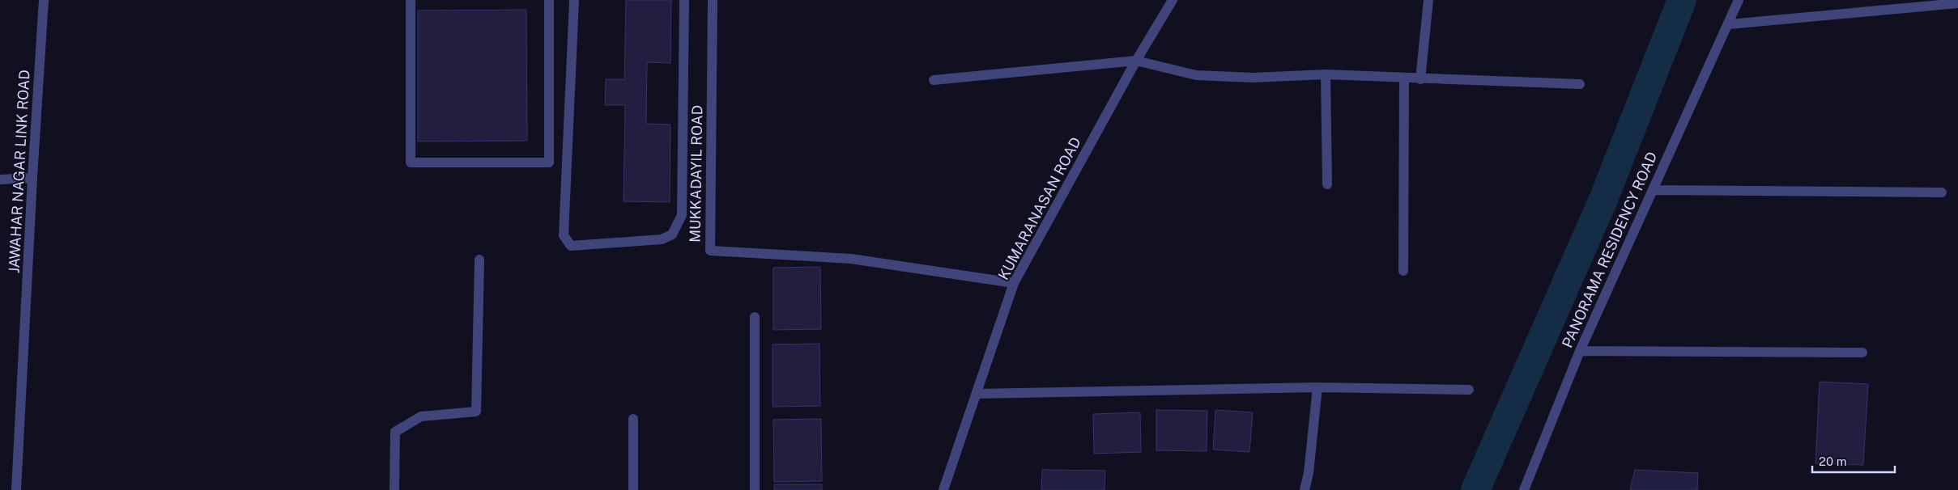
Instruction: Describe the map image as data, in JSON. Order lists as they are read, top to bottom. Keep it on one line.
{"streets":{"street":["JAWAHAR NAGAR LINK ROAD","MUKKADAYIL ROAD","KUMARANASAN ROAD","PANORAMA RESIDENCY ROAD"]},"crossings":[["MUKKADAYIL ROAD","KUMARANASAN ROAD"]],"scale_bar":"20 m"}
